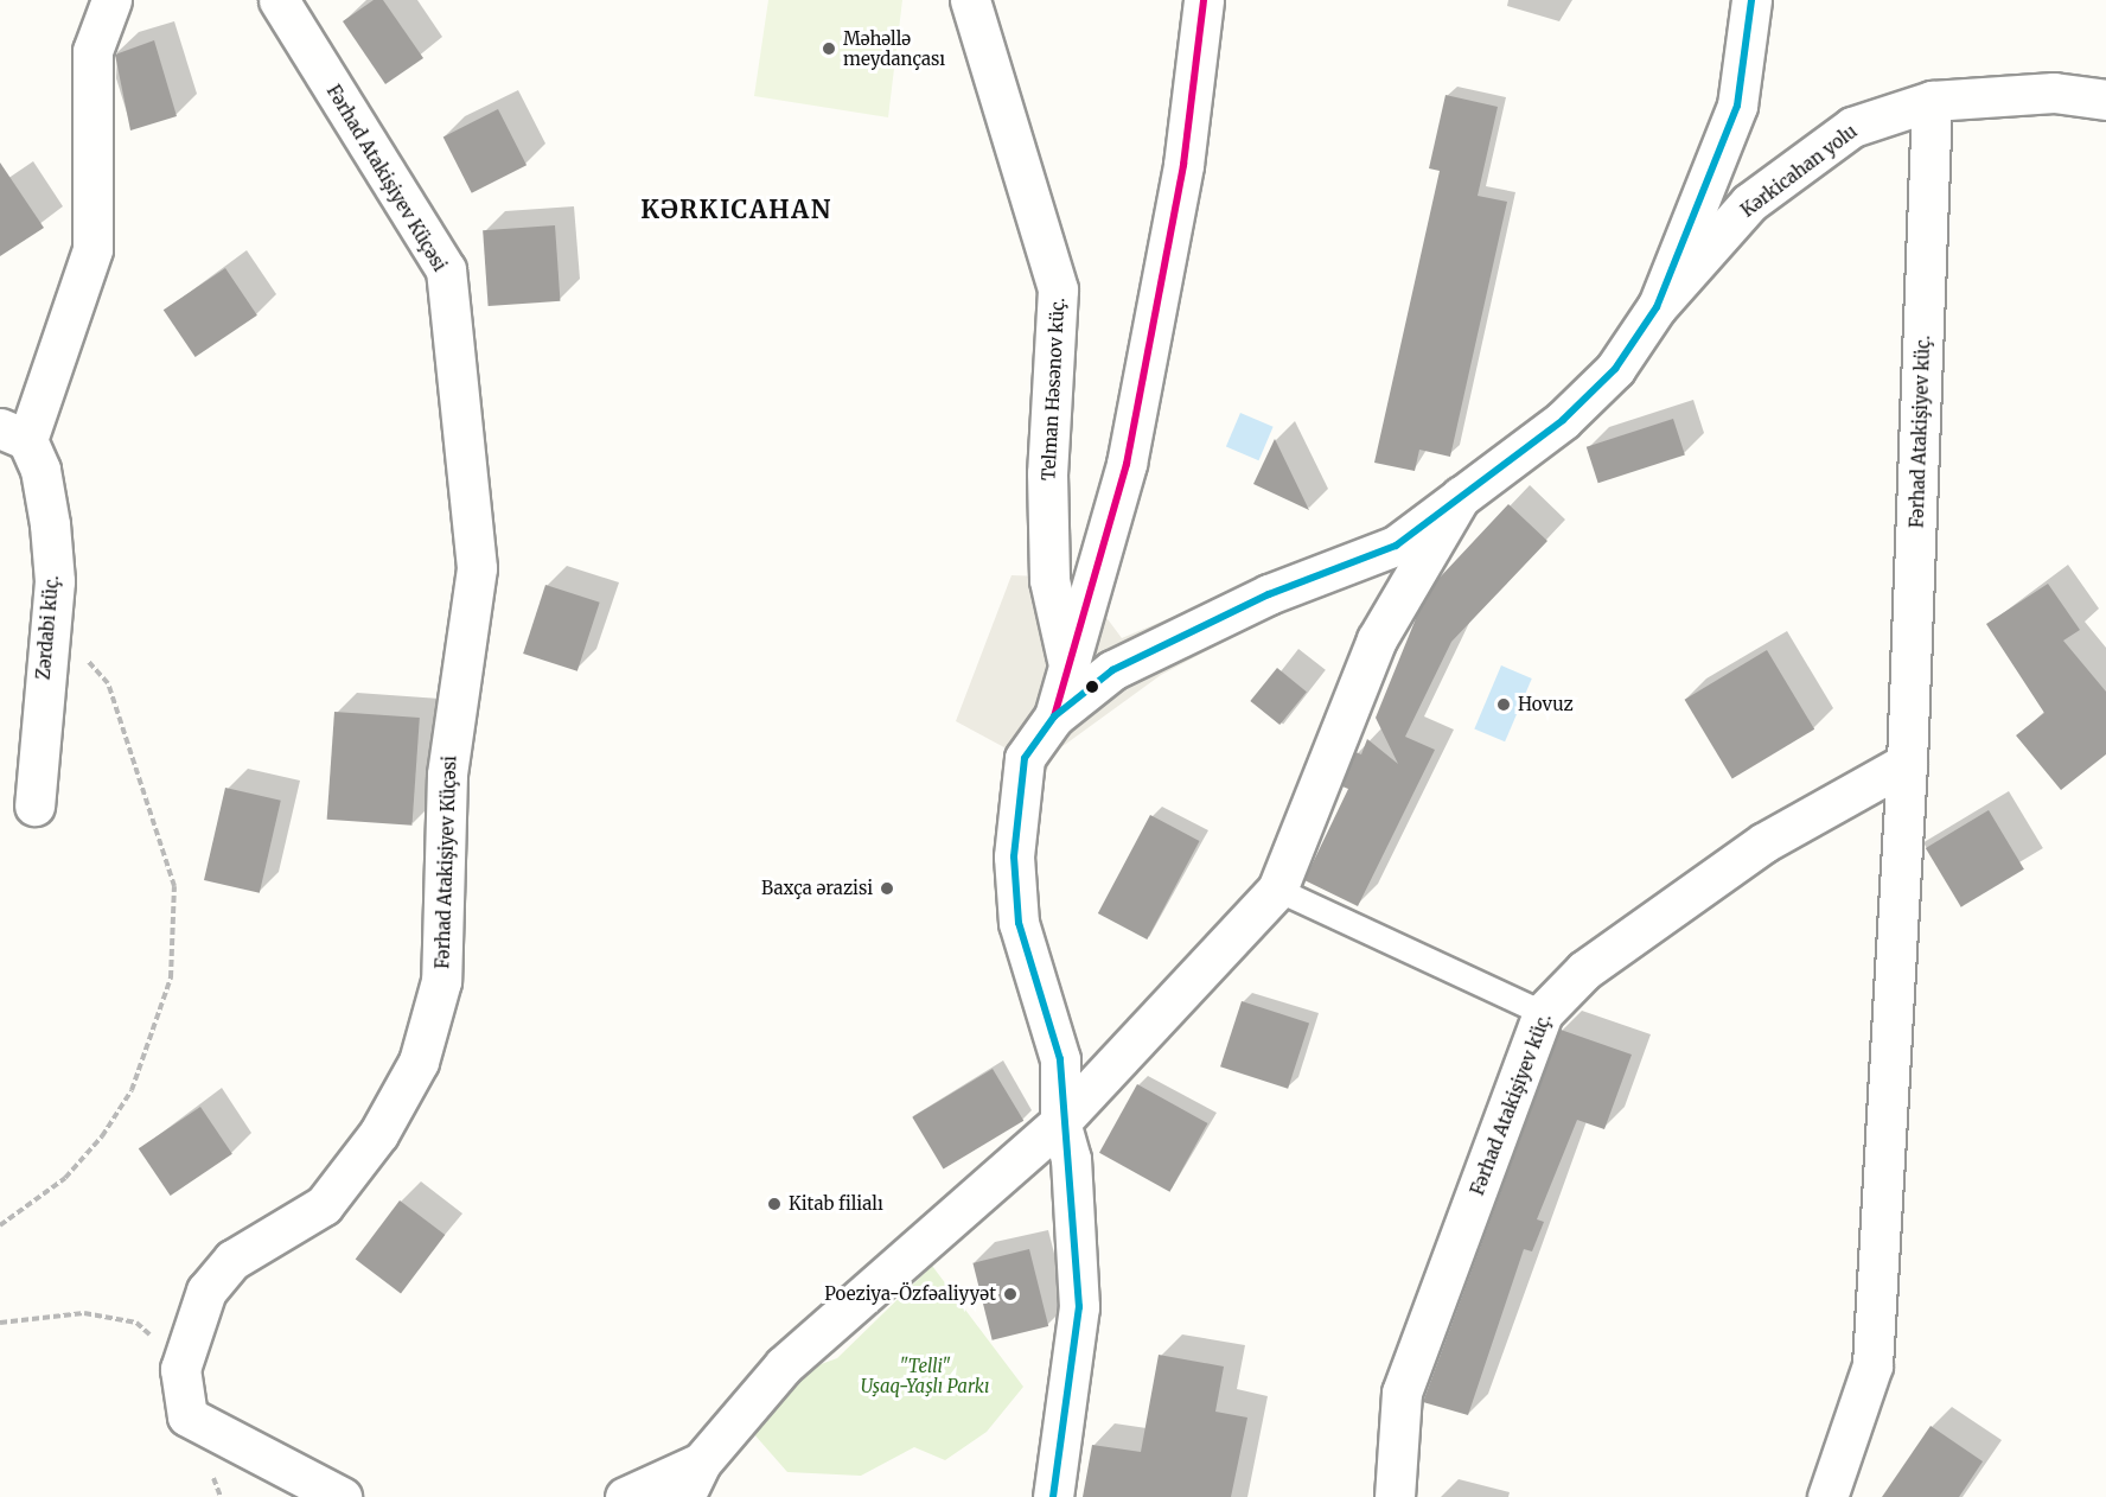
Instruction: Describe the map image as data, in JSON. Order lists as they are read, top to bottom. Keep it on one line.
{"streets":{"street":["Kərkicahan yolu","Fərhad Atakişiyev Küçəsi","Telman Həsənov küç.","Fərhad Atakişiyev küç.","Zərdabi küç."]},"crossings":[["Kərkicahan yolu","Fərhad Atakişiyev küç."]],"districts":["KƏRKICAHAN"],"parks":["\"Telli\" Uşaq-Yaşlı Parkı"],"places":["Məhəllə meydançası","Hovuz","Baxça ərazisi","Kitab filialı","Poeziya-Özfəaliyyət"]}
